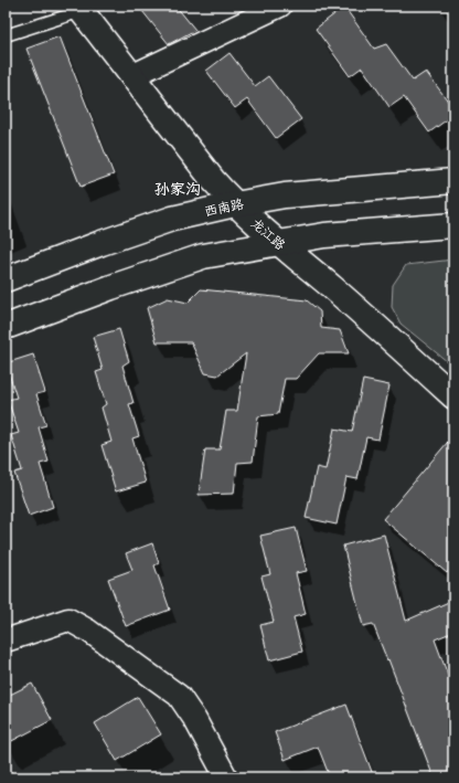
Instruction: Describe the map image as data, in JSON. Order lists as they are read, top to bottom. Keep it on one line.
{"streets":{"main road":["西南路","龙江路"]},"crossings":[["西南路","龙江路"]],"districts":["孙家沟"]}
